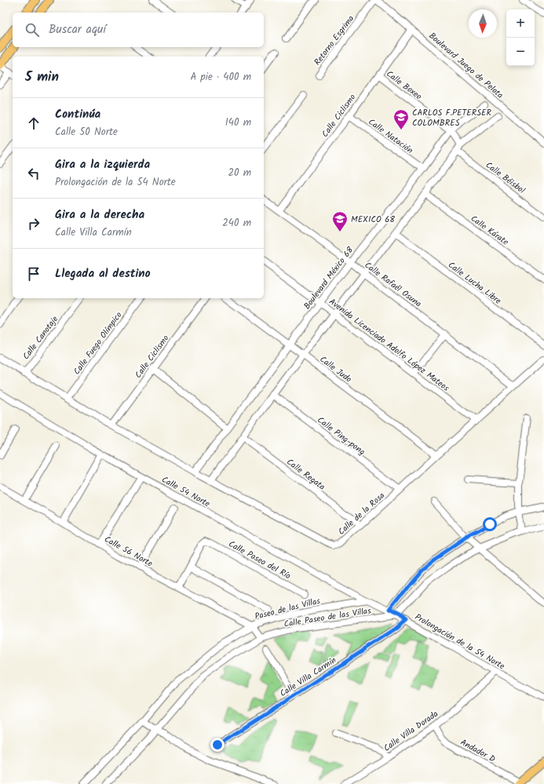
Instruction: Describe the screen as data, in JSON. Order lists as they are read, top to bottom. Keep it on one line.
{"streets":{"street":["Retorno Esgrima","Boulevard Juego de Pelota","Calle Boxeo","Calle Ciclismo","Calle Natación","Calle Béisbol","Calle Kárate","Boulevard México 68","Calle Lucha Libre","Calle Rafaél Osuna","Calle Canotaje","Calle Fuego Olímpico","Avenida Licenciado Adolfo López Mateos","Calle Judo","Calle Ping-pong","Calle Regata","Calle 54 Norte","Calle de la Rosa","Calle 56 Norte","Calle Paseo del Río","Paseo de las Villas","Calle Paseo de las Villas","Prolongación de la 54 Norte","Calle Villa Carmín","Calle Villa Dorada","Andador D"]},"crossings":[["Boulevard Juego de Pelota","Calle Ciclismo"],["Calle Boxeo","Calle Ciclismo"],["Calle Boxeo","Boulevard México 68"],["Calle Ciclismo","Calle Natación"],["Calle Ciclismo","Calle Rafaél Osuna"],["Calle Ciclismo","Calle de la Rosa"],["Calle Natación","Boulevard México 68"],["Boulevard México 68","Calle Rafaél Osuna"],["Boulevard México 68","Avenida Licenciado Adolfo López Mateos"],["Boulevard México 68","Calle Judo"],["Boulevard México 68","Calle de la Rosa"],["Calle Rafaél Osuna","Calle de la Rosa"],["Calle Canotaje","Calle de la Rosa"],["Calle Fuego Olímpico","Calle de la Rosa"],["Avenida Licenciado Adolfo López Mateos","Calle de la Rosa"],["Calle Judo","Calle de la Rosa"],["Calle Ping-pong","Calle de la Rosa"],["Calle Regata","Calle de la Rosa"],["Calle 54 Norte","Paseo de las Villas"],["Calle 54 Norte","Prolongación de la 54 Norte"],["Calle 56 Norte","Paseo de las Villas"],["Paseo de las Villas","Prolongación de la 54 Norte"],["Calle Paseo de las Villas","Prolongación de la 54 Norte"],["Prolongación de la 54 Norte","Calle Villa Carmín"],["Prolongación de la 54 Norte","Calle Villa Dorada"],["Calle Villa Dorada","Andador D"]],"places":{"school or university":["CARLOS F.PETERSER COLOMBRES","MEXICO 68"]},"north":"bottom","page":{"map_buttons":["+","−"],"search":"Buscar aquí","heading":["5 min","A pie · 400 m"],"list":[["Continúa","Calle 50 Norte","140 m"],["Gira a la izquierda","Prolongación de la 54 Norte","20 m"],["Gira a la derecha","Calle Villa Carmín","240 m"],"Llegada al destino"]}}
